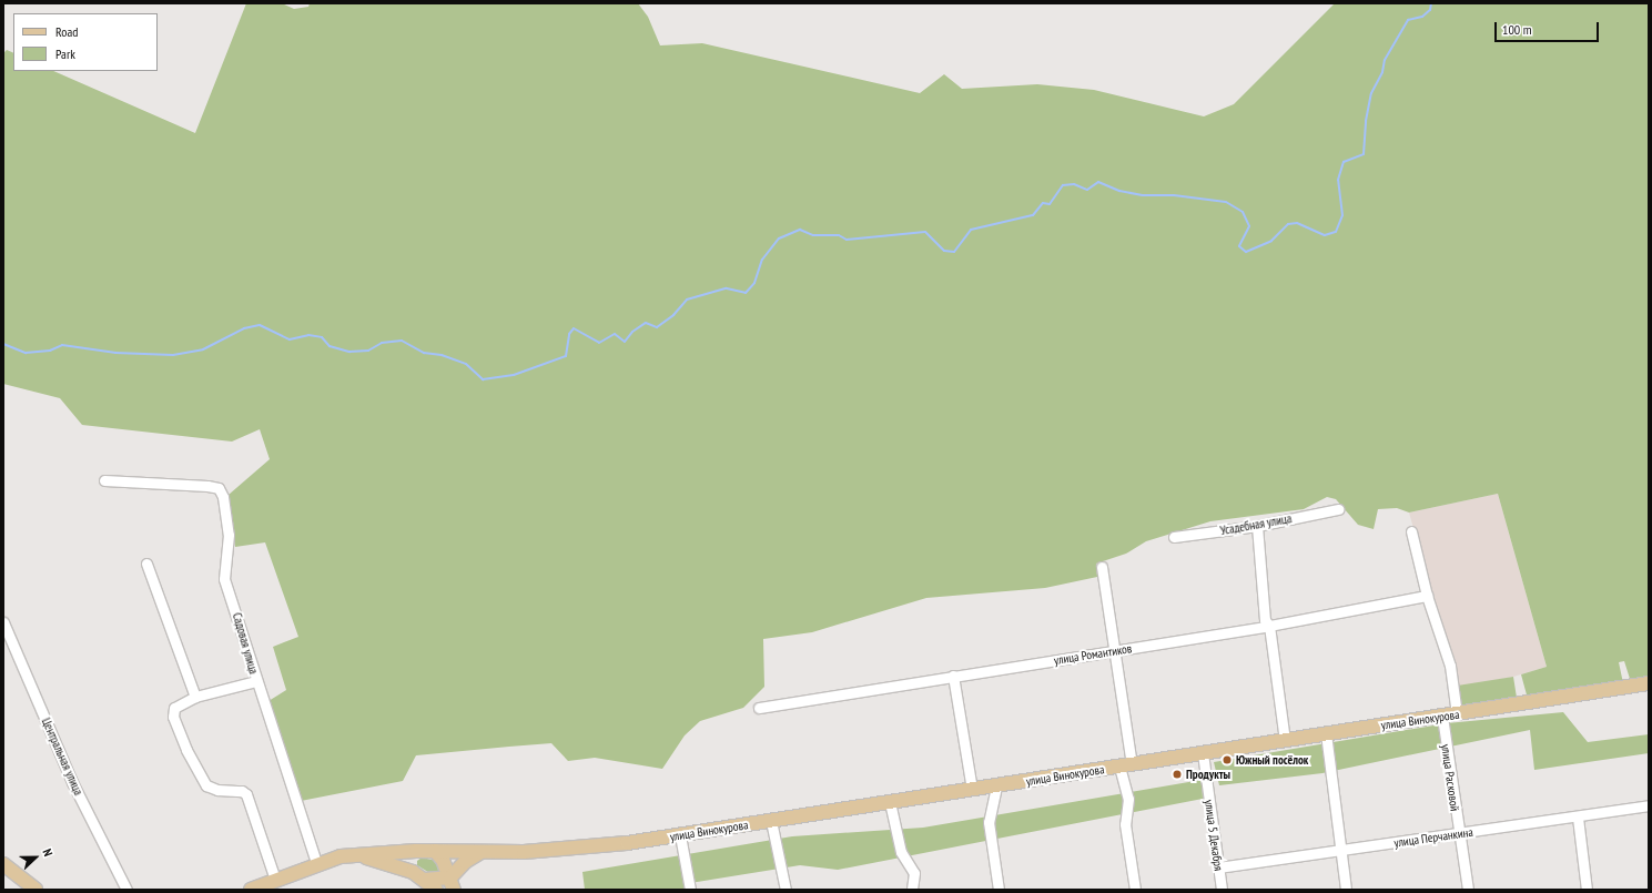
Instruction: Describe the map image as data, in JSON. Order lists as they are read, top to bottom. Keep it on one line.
{"streets":{"main road":["улица Винокурова"],"street":["Усадебная улица","Садовая улица","улица Романтиков","Центральная улица","улица Расковой","улица 5 Декабря","улица Перчанкина"]},"crossings":[["улица Винокурова","улица Расковой"],["улица Винокурова","улица 5 Декабря"],["улица Расковой","улица Перчанкина"],["улица 5 Декабря","улица Перчанкина"]],"places":["Южный посёлок","Продукты"],"legend":["Road","Park"],"scale_bar":"100 m","north":"right"}
